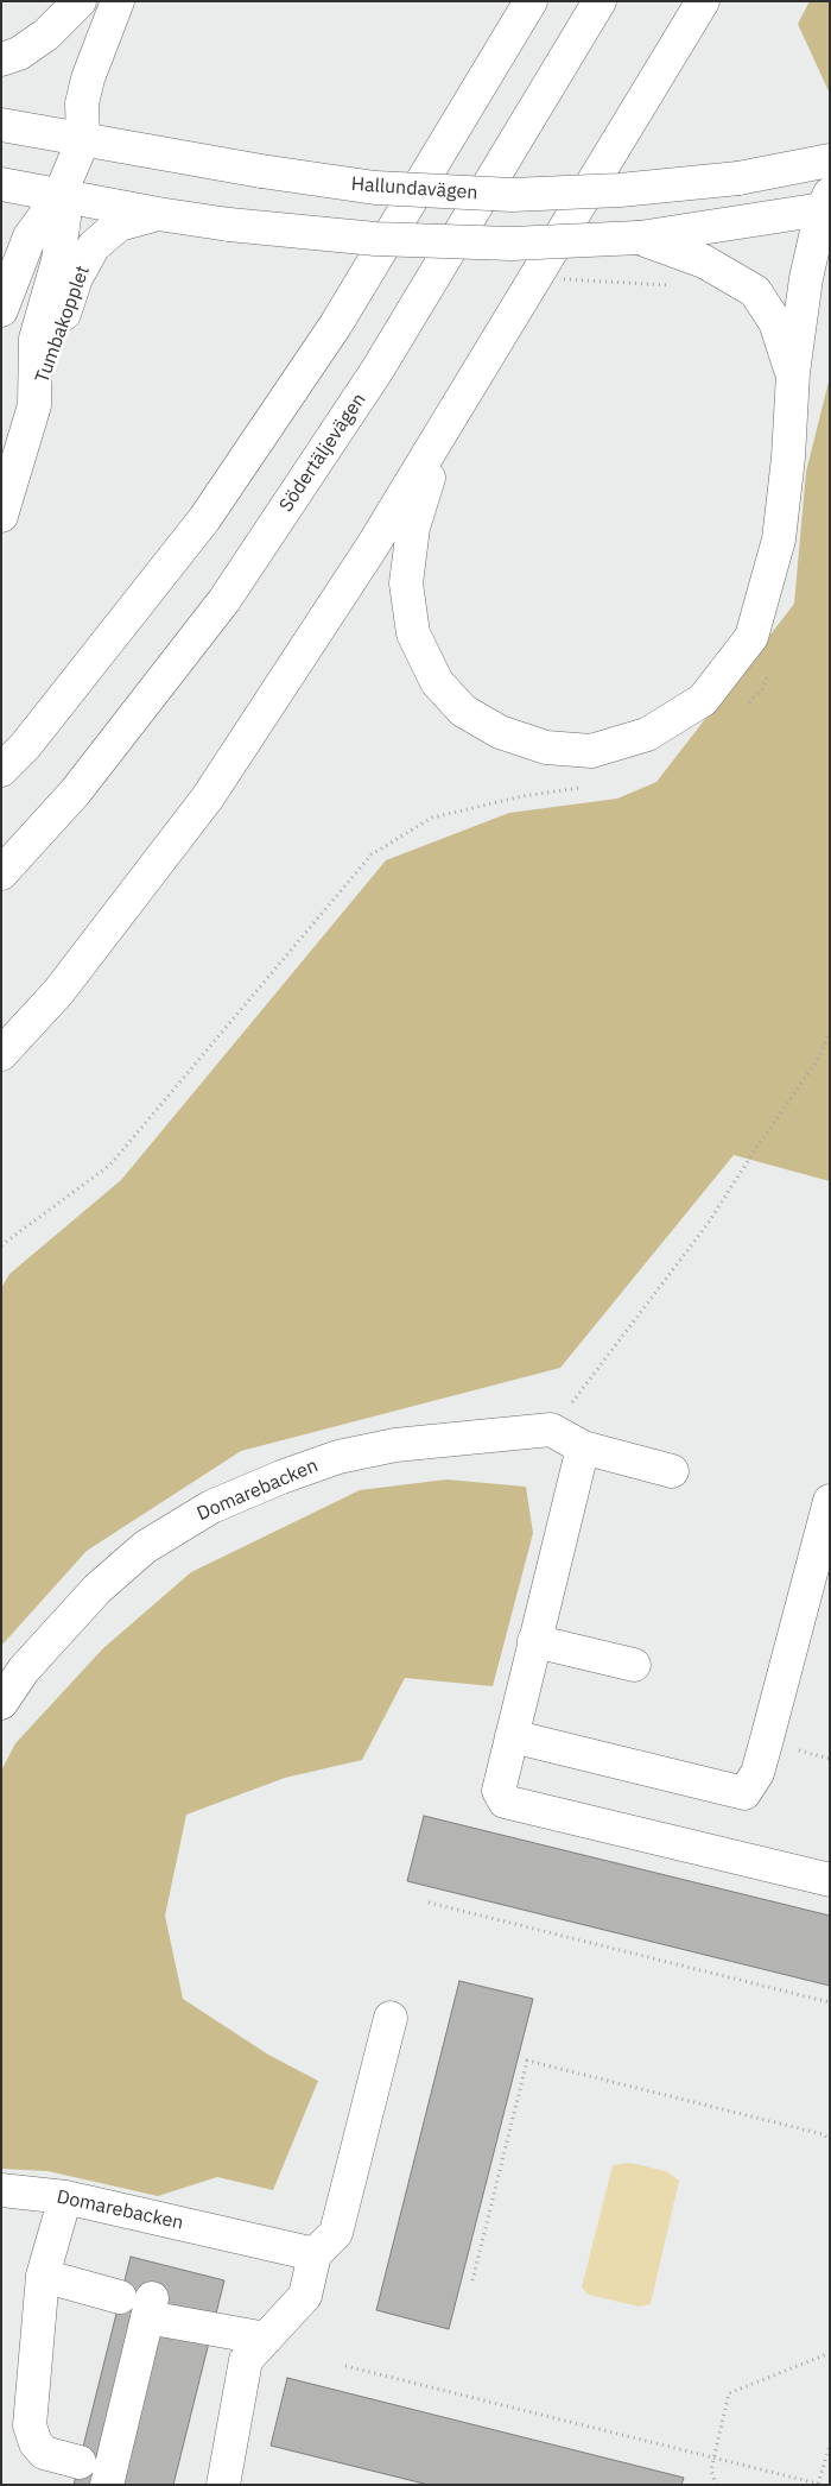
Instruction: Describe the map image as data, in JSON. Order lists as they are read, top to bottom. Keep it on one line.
{"streets":{"main road":["Hallundavägen","Tumbakopplet","Södertäljevägen","Domarebacken"]}}
